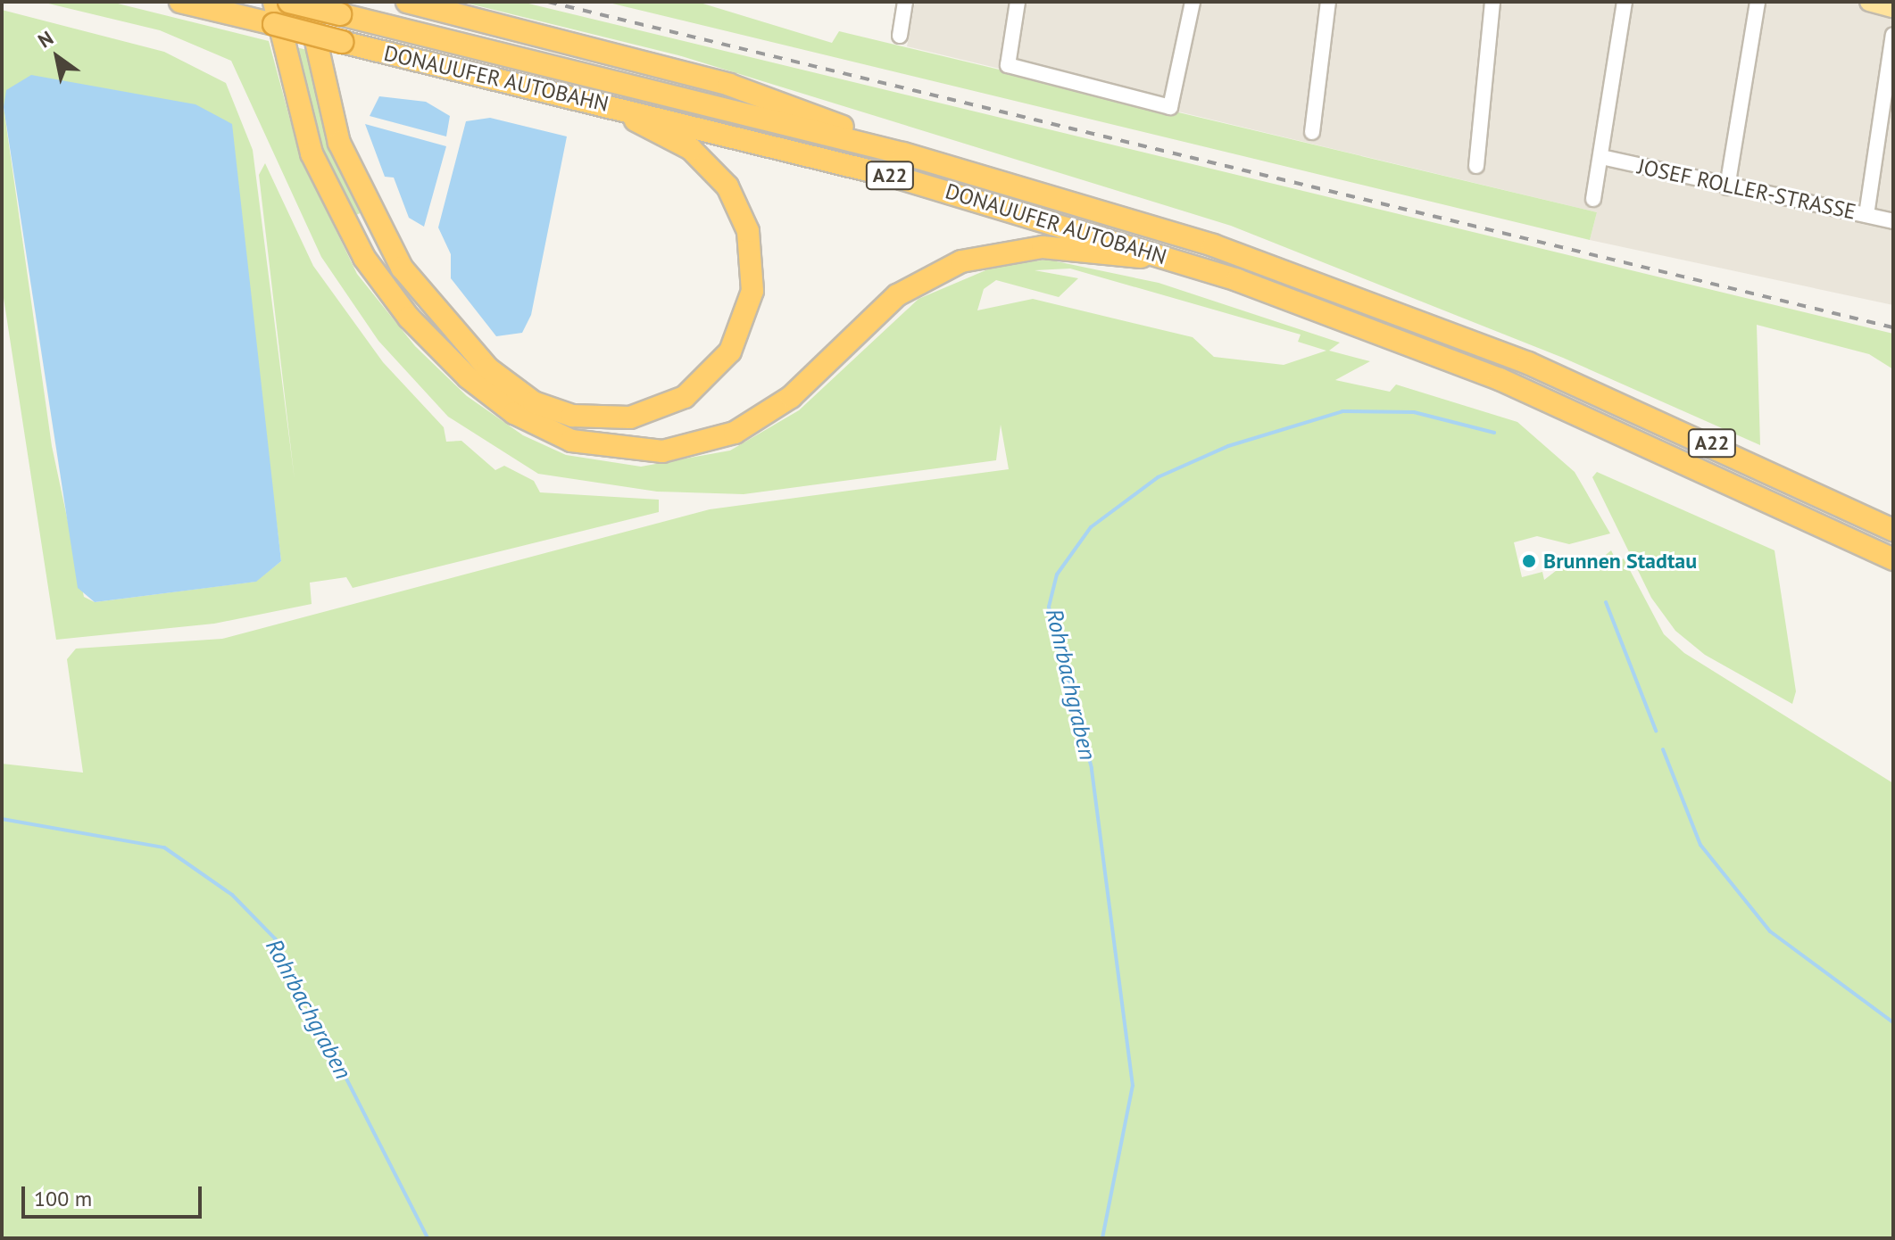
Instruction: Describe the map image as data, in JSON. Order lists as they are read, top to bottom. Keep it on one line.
{"streets":{"highway":["DONAUUFER AUTOBAHN","A22"],"street":["JOSEF ROLLER-STRASSE"]},"water":["Rohrbachgraben"],"places":["Brunnen Stadtau"],"scale_bar":"100 m","north":"top left"}
